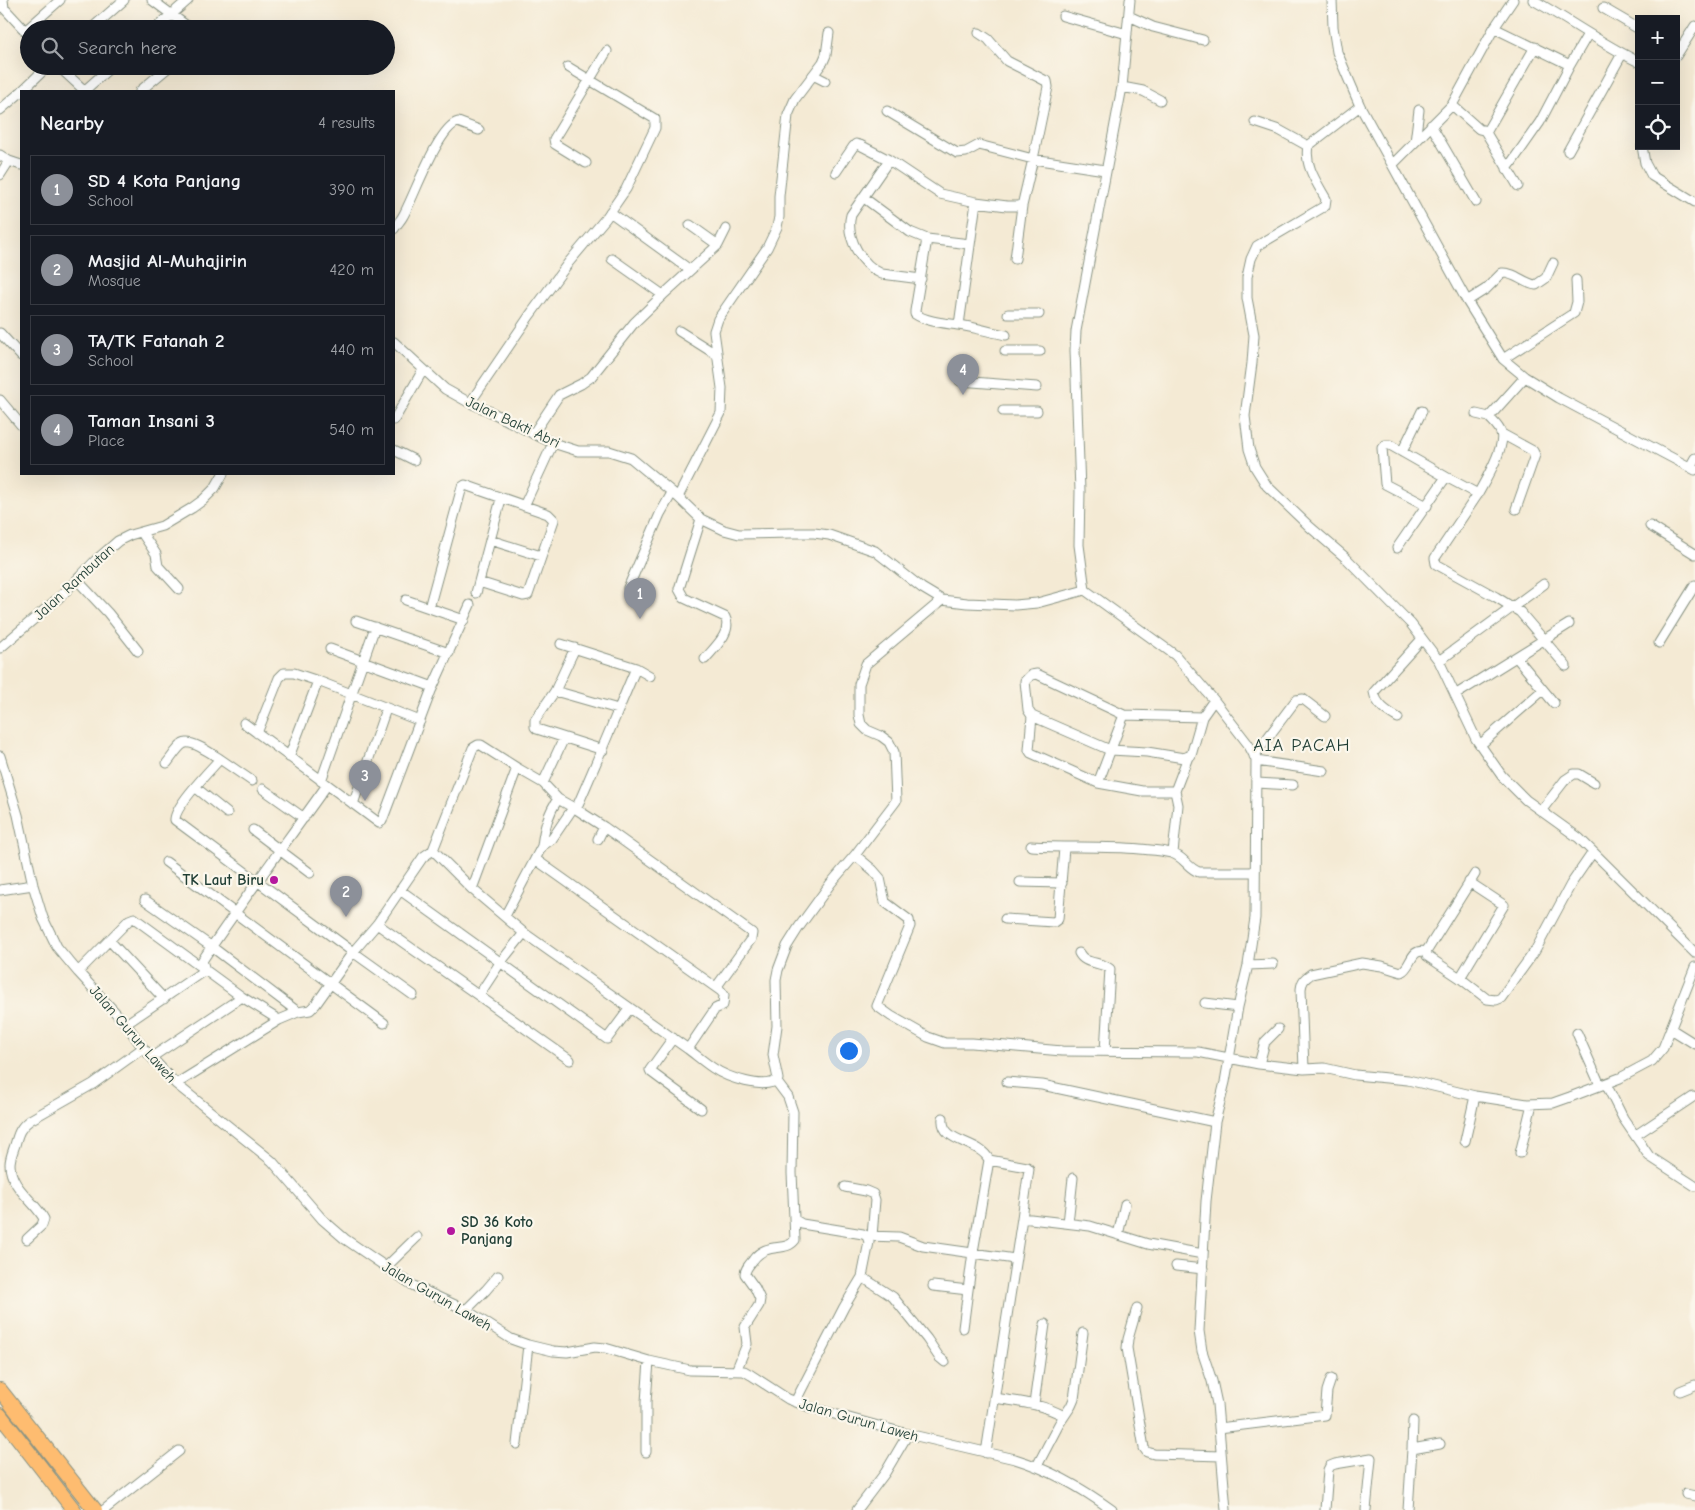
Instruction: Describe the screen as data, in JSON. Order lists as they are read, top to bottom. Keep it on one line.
{"streets":{"street":["Jalan Bakti Abri","Jalan Rambutan","Jalan Gurun Laweh"]},"districts":["AIA PACAH"],"places":["TK Laut Biru","SD 36 Koto Panjang"],"page":{"map_buttons":["+","−"],"search":"Search here","heading":["Nearby","4 results"],"list":[{"mark":"1","name":"SD 4 Kota Panjang","note":"School","value":"390 m"},{"mark":"2","name":"Masjid Al-Muhajirin","note":"Mosque","value":"420 m"},{"mark":"3","name":"TA/TK Fatanah 2","note":"School","value":"440 m"},{"mark":"4","name":"Taman Insani 3","note":"Place","value":"540 m"}],"pins":["4","1","3","2"]}}
